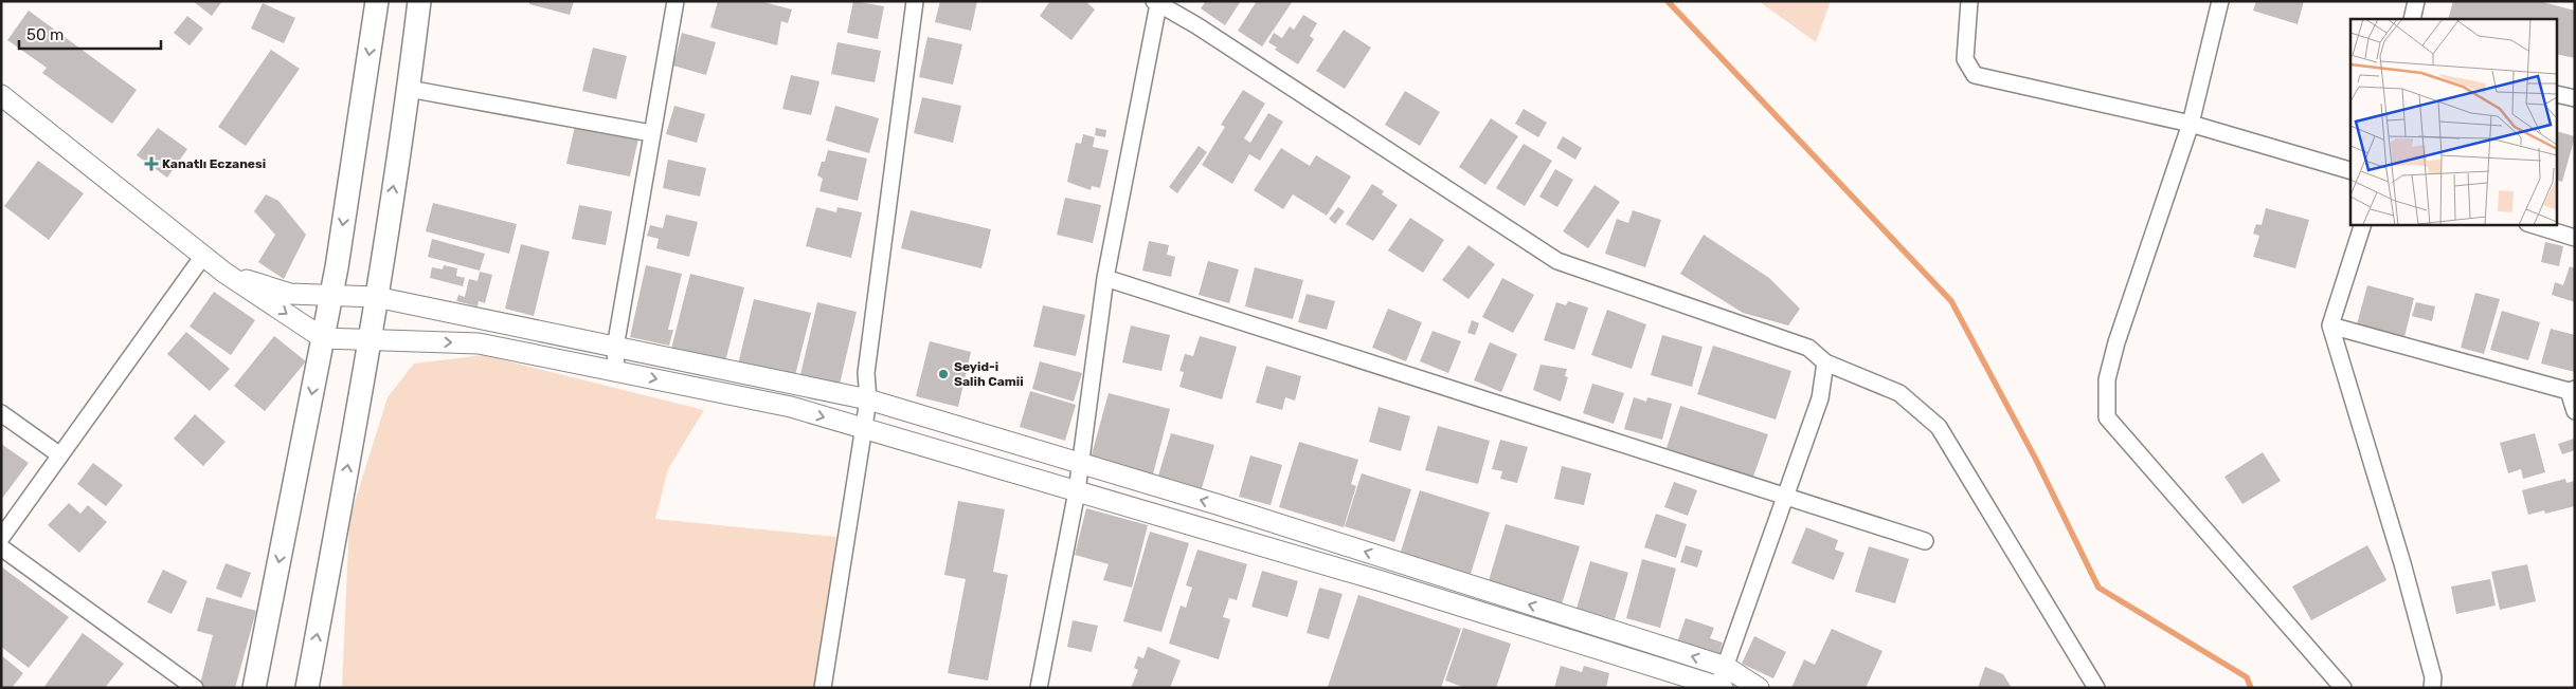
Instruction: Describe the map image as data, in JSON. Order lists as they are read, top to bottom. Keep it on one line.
{"places":{"health":["Kanatlı Eczanesi"],"other":["Seyid-i Salih Camii"]},"scale_bar":"50 m"}
